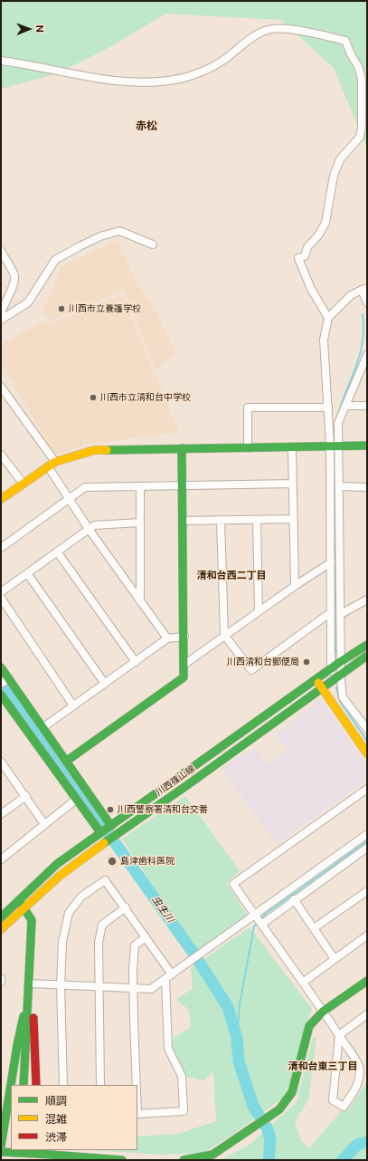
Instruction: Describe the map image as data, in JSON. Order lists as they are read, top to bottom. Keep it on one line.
{"streets":{"street":["川西篠山線"]},"districts":["赤松","清和台西二丁目","清和台東三丁目"],"water":["虫生川"],"places":["川西市立養護学校","川西市立清和台中学校","川西清和台郵便局","川西警察署清和台交番","島津歯科医院"],"legend":["順調","混雑","渋滞"],"north":"right"}
